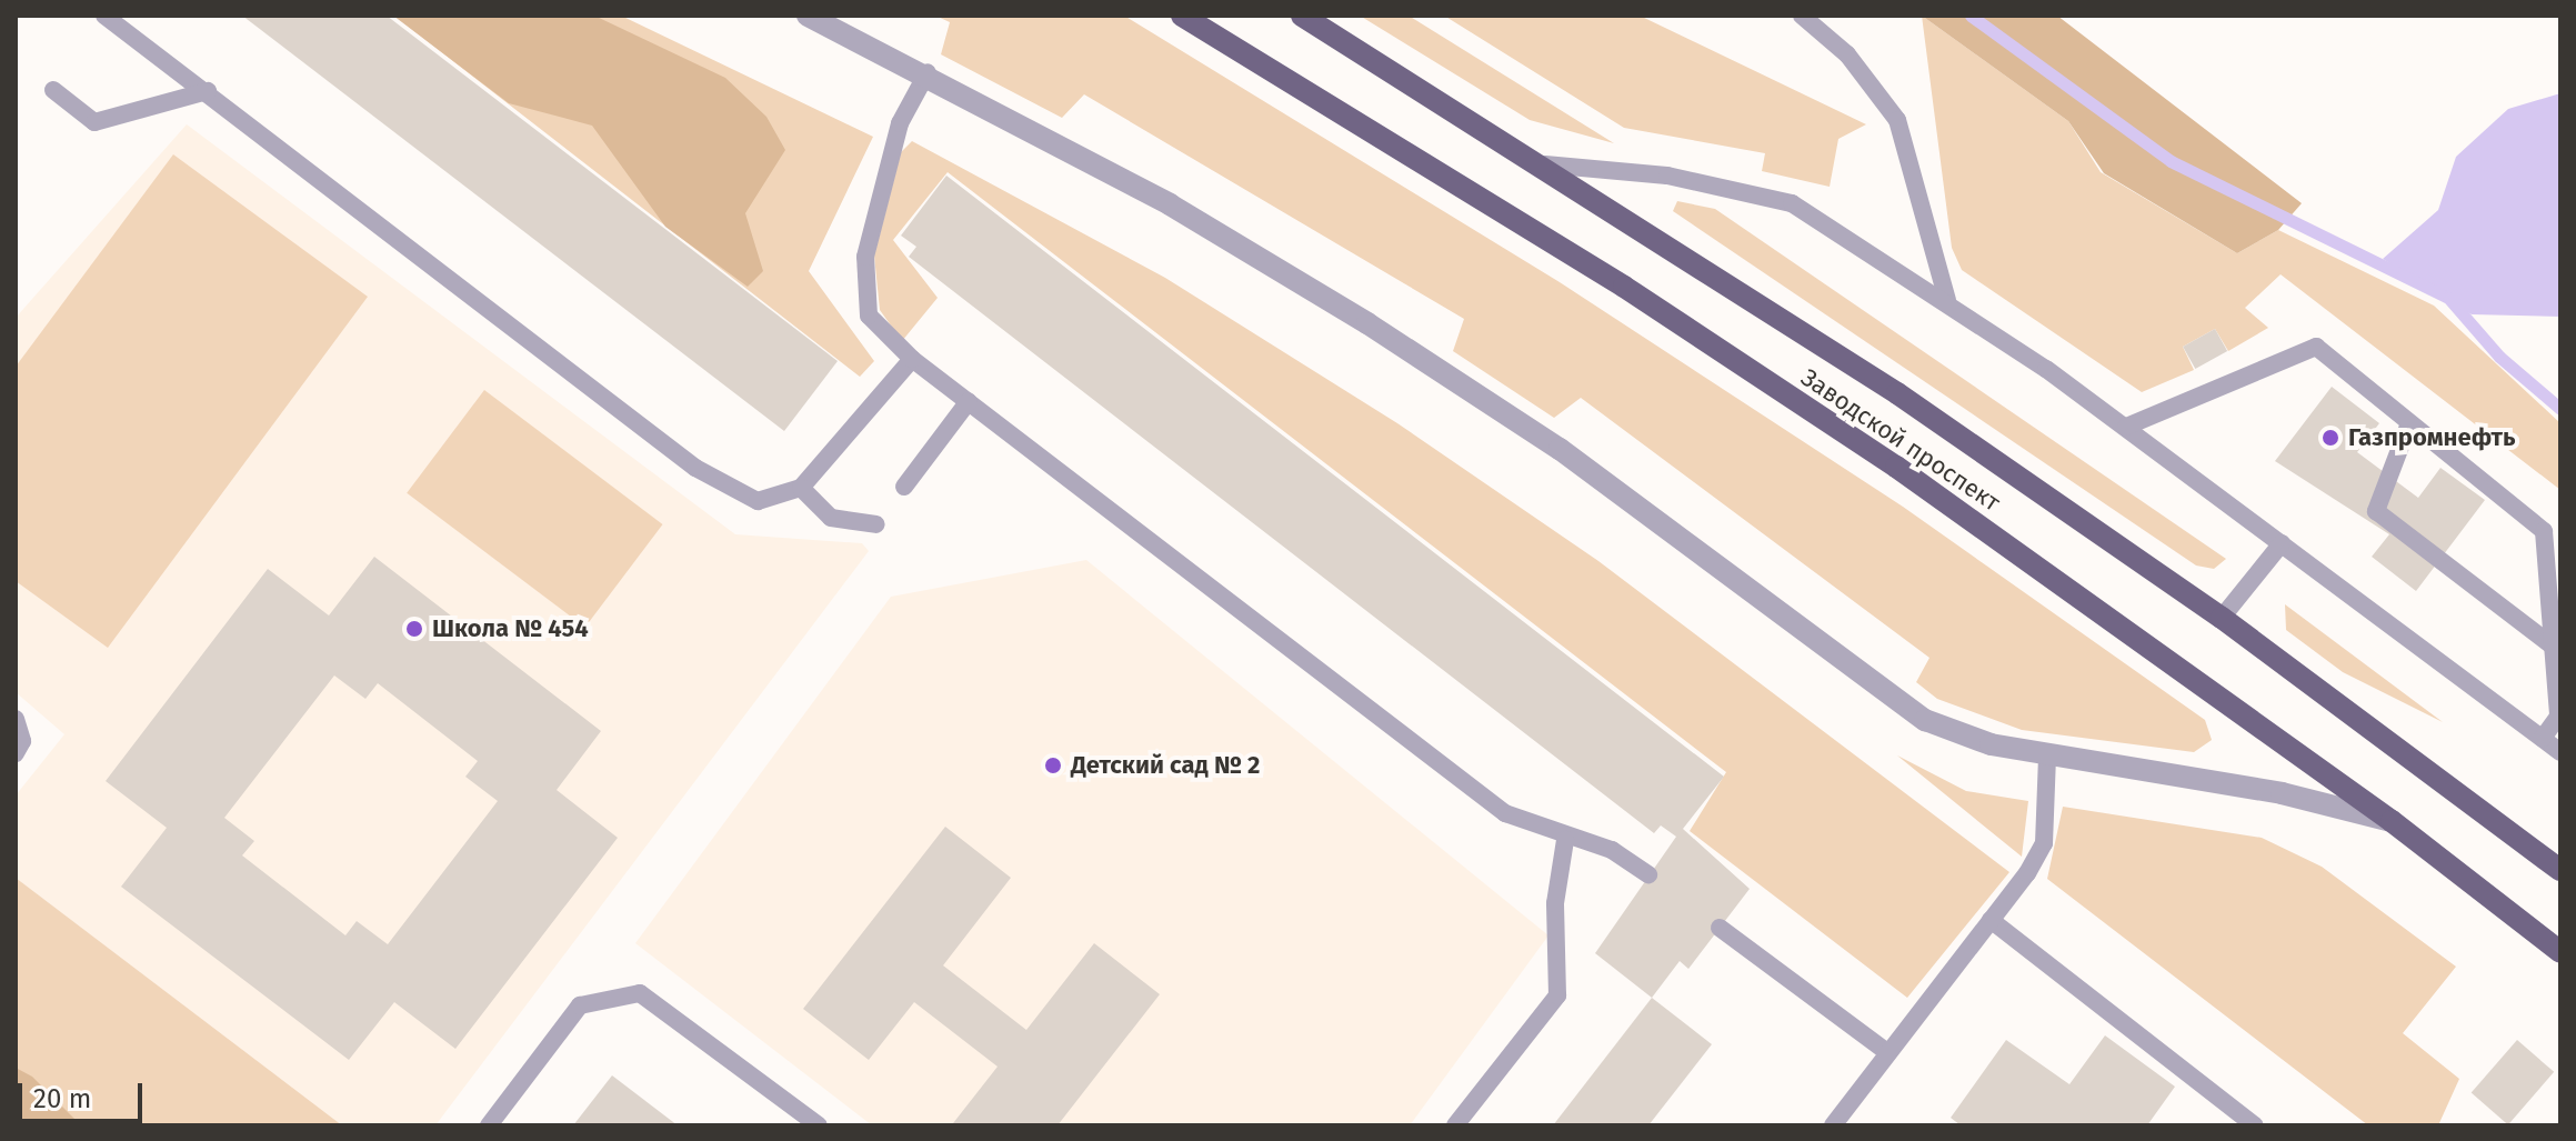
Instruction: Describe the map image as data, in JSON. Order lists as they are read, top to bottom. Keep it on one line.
{"streets":{"main road":["Заводской проспект"]},"places":["Газпромнефть","Школа № 454","Детский сад № 2"],"scale_bar":"20 m"}
